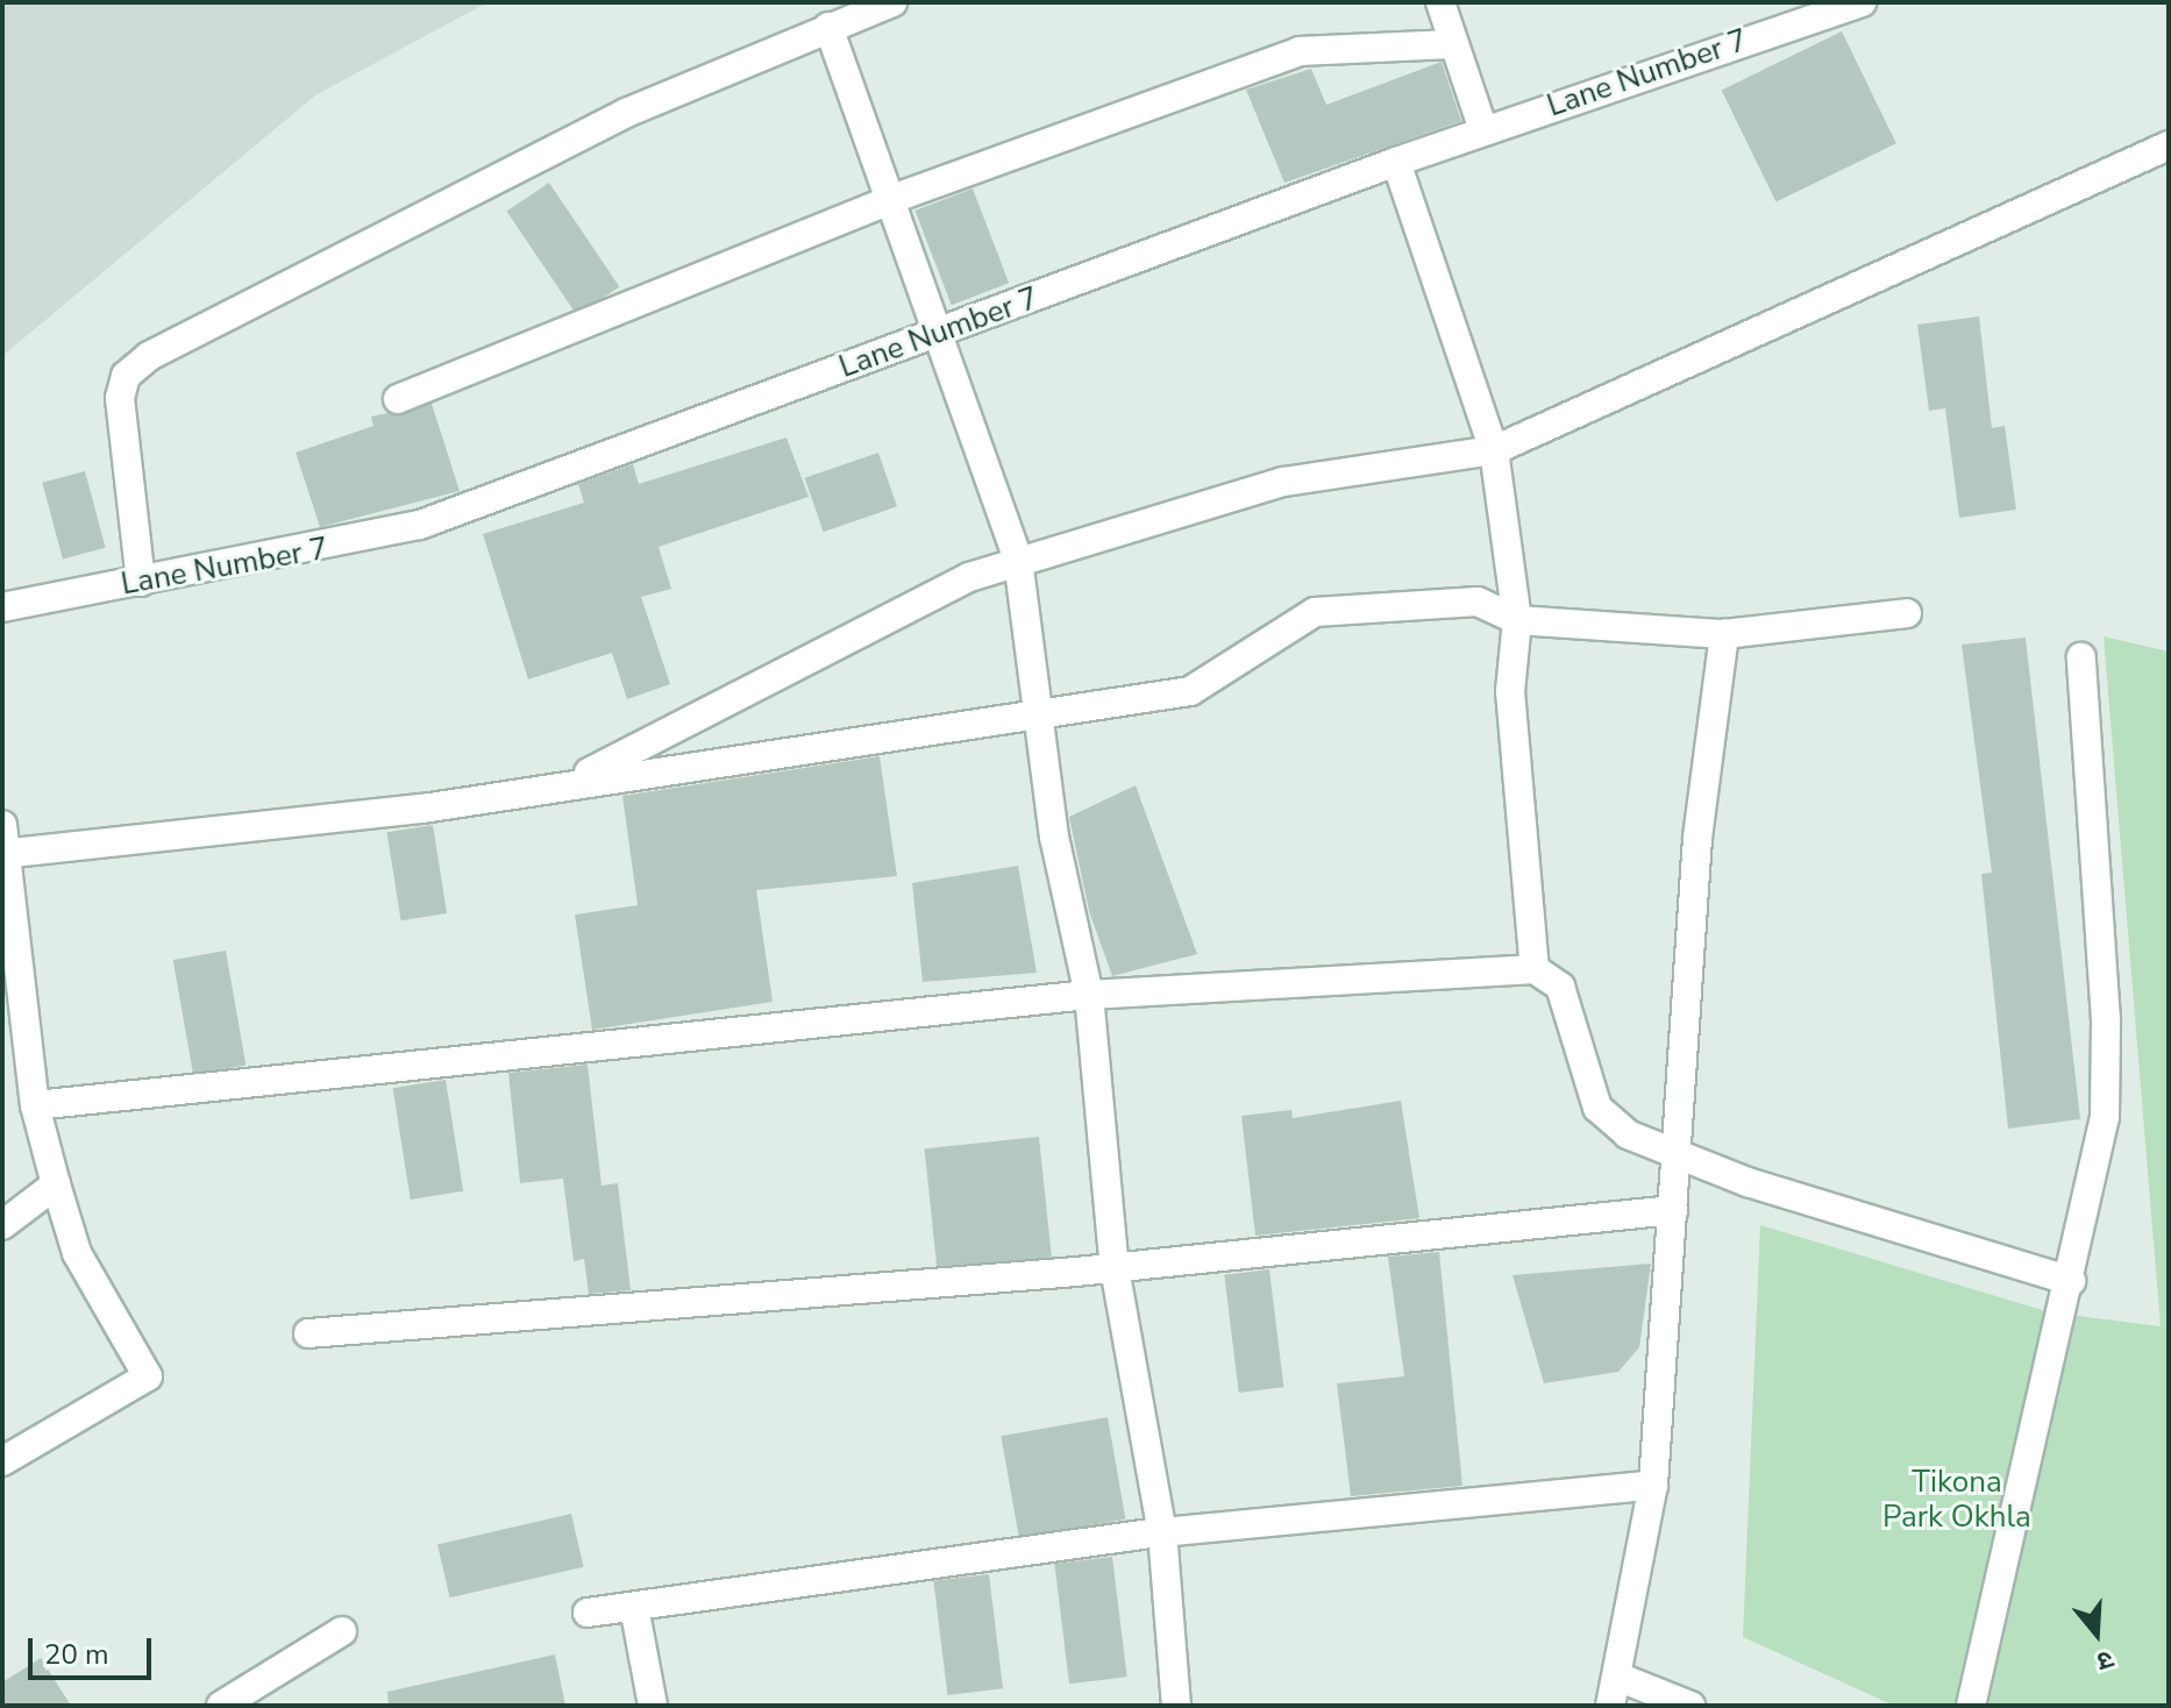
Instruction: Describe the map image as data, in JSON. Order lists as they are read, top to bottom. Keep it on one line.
{"streets":{"street":["Lane Number 7"]},"parks":["Tikona Park Okhla"],"scale_bar":"20 m","north":"bottom"}
